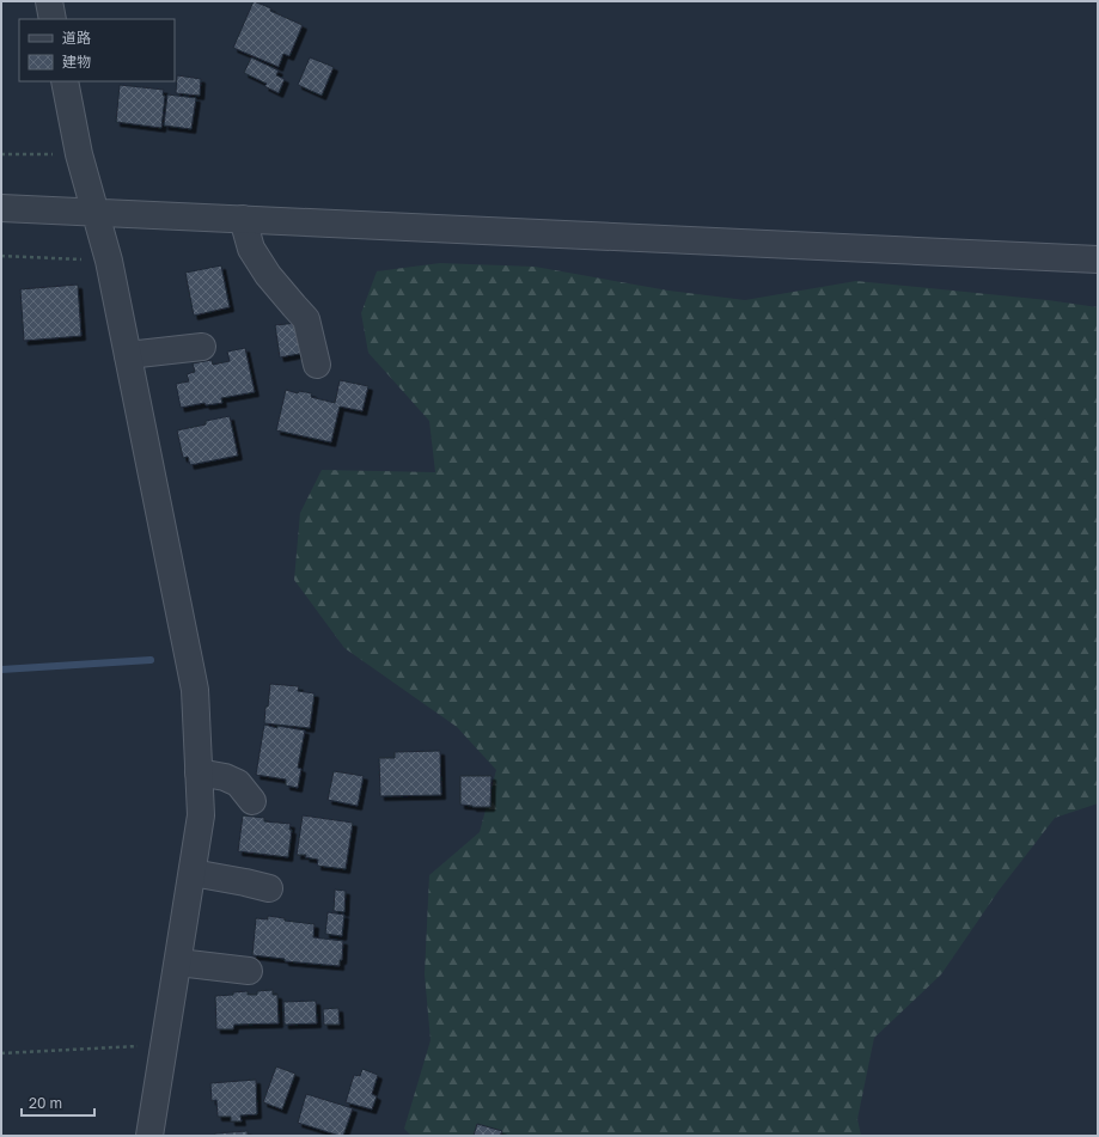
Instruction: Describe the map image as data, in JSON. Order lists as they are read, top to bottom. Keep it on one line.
{"legend":["道路","建物"],"scale_bar":"20 m"}
